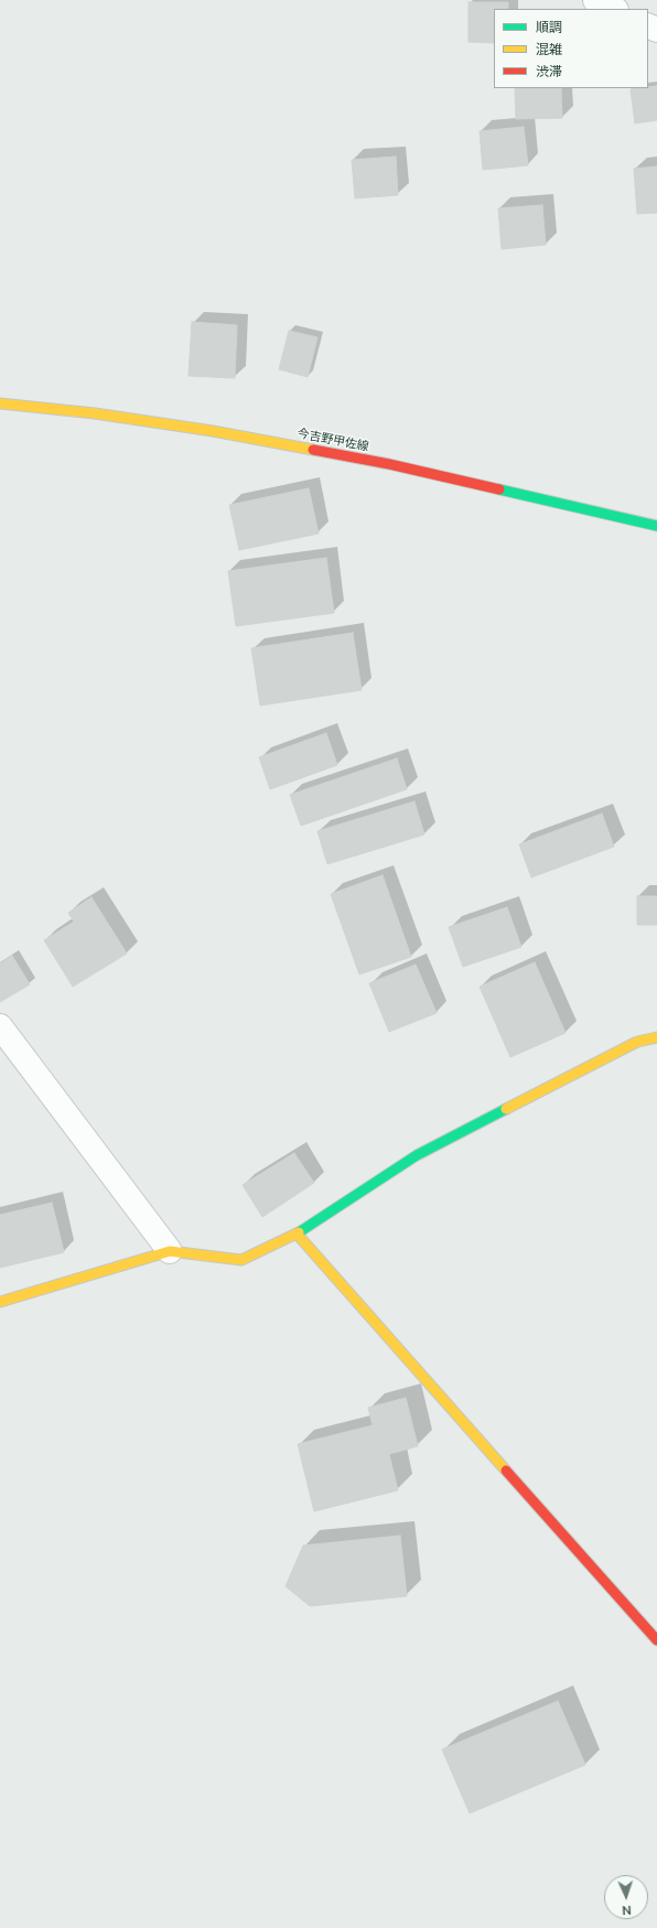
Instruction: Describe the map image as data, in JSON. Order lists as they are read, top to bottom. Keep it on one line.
{"streets":{"street":["今吉野甲佐線"]},"legend":["順調","混雑","渋滞"],"north":"bottom"}
